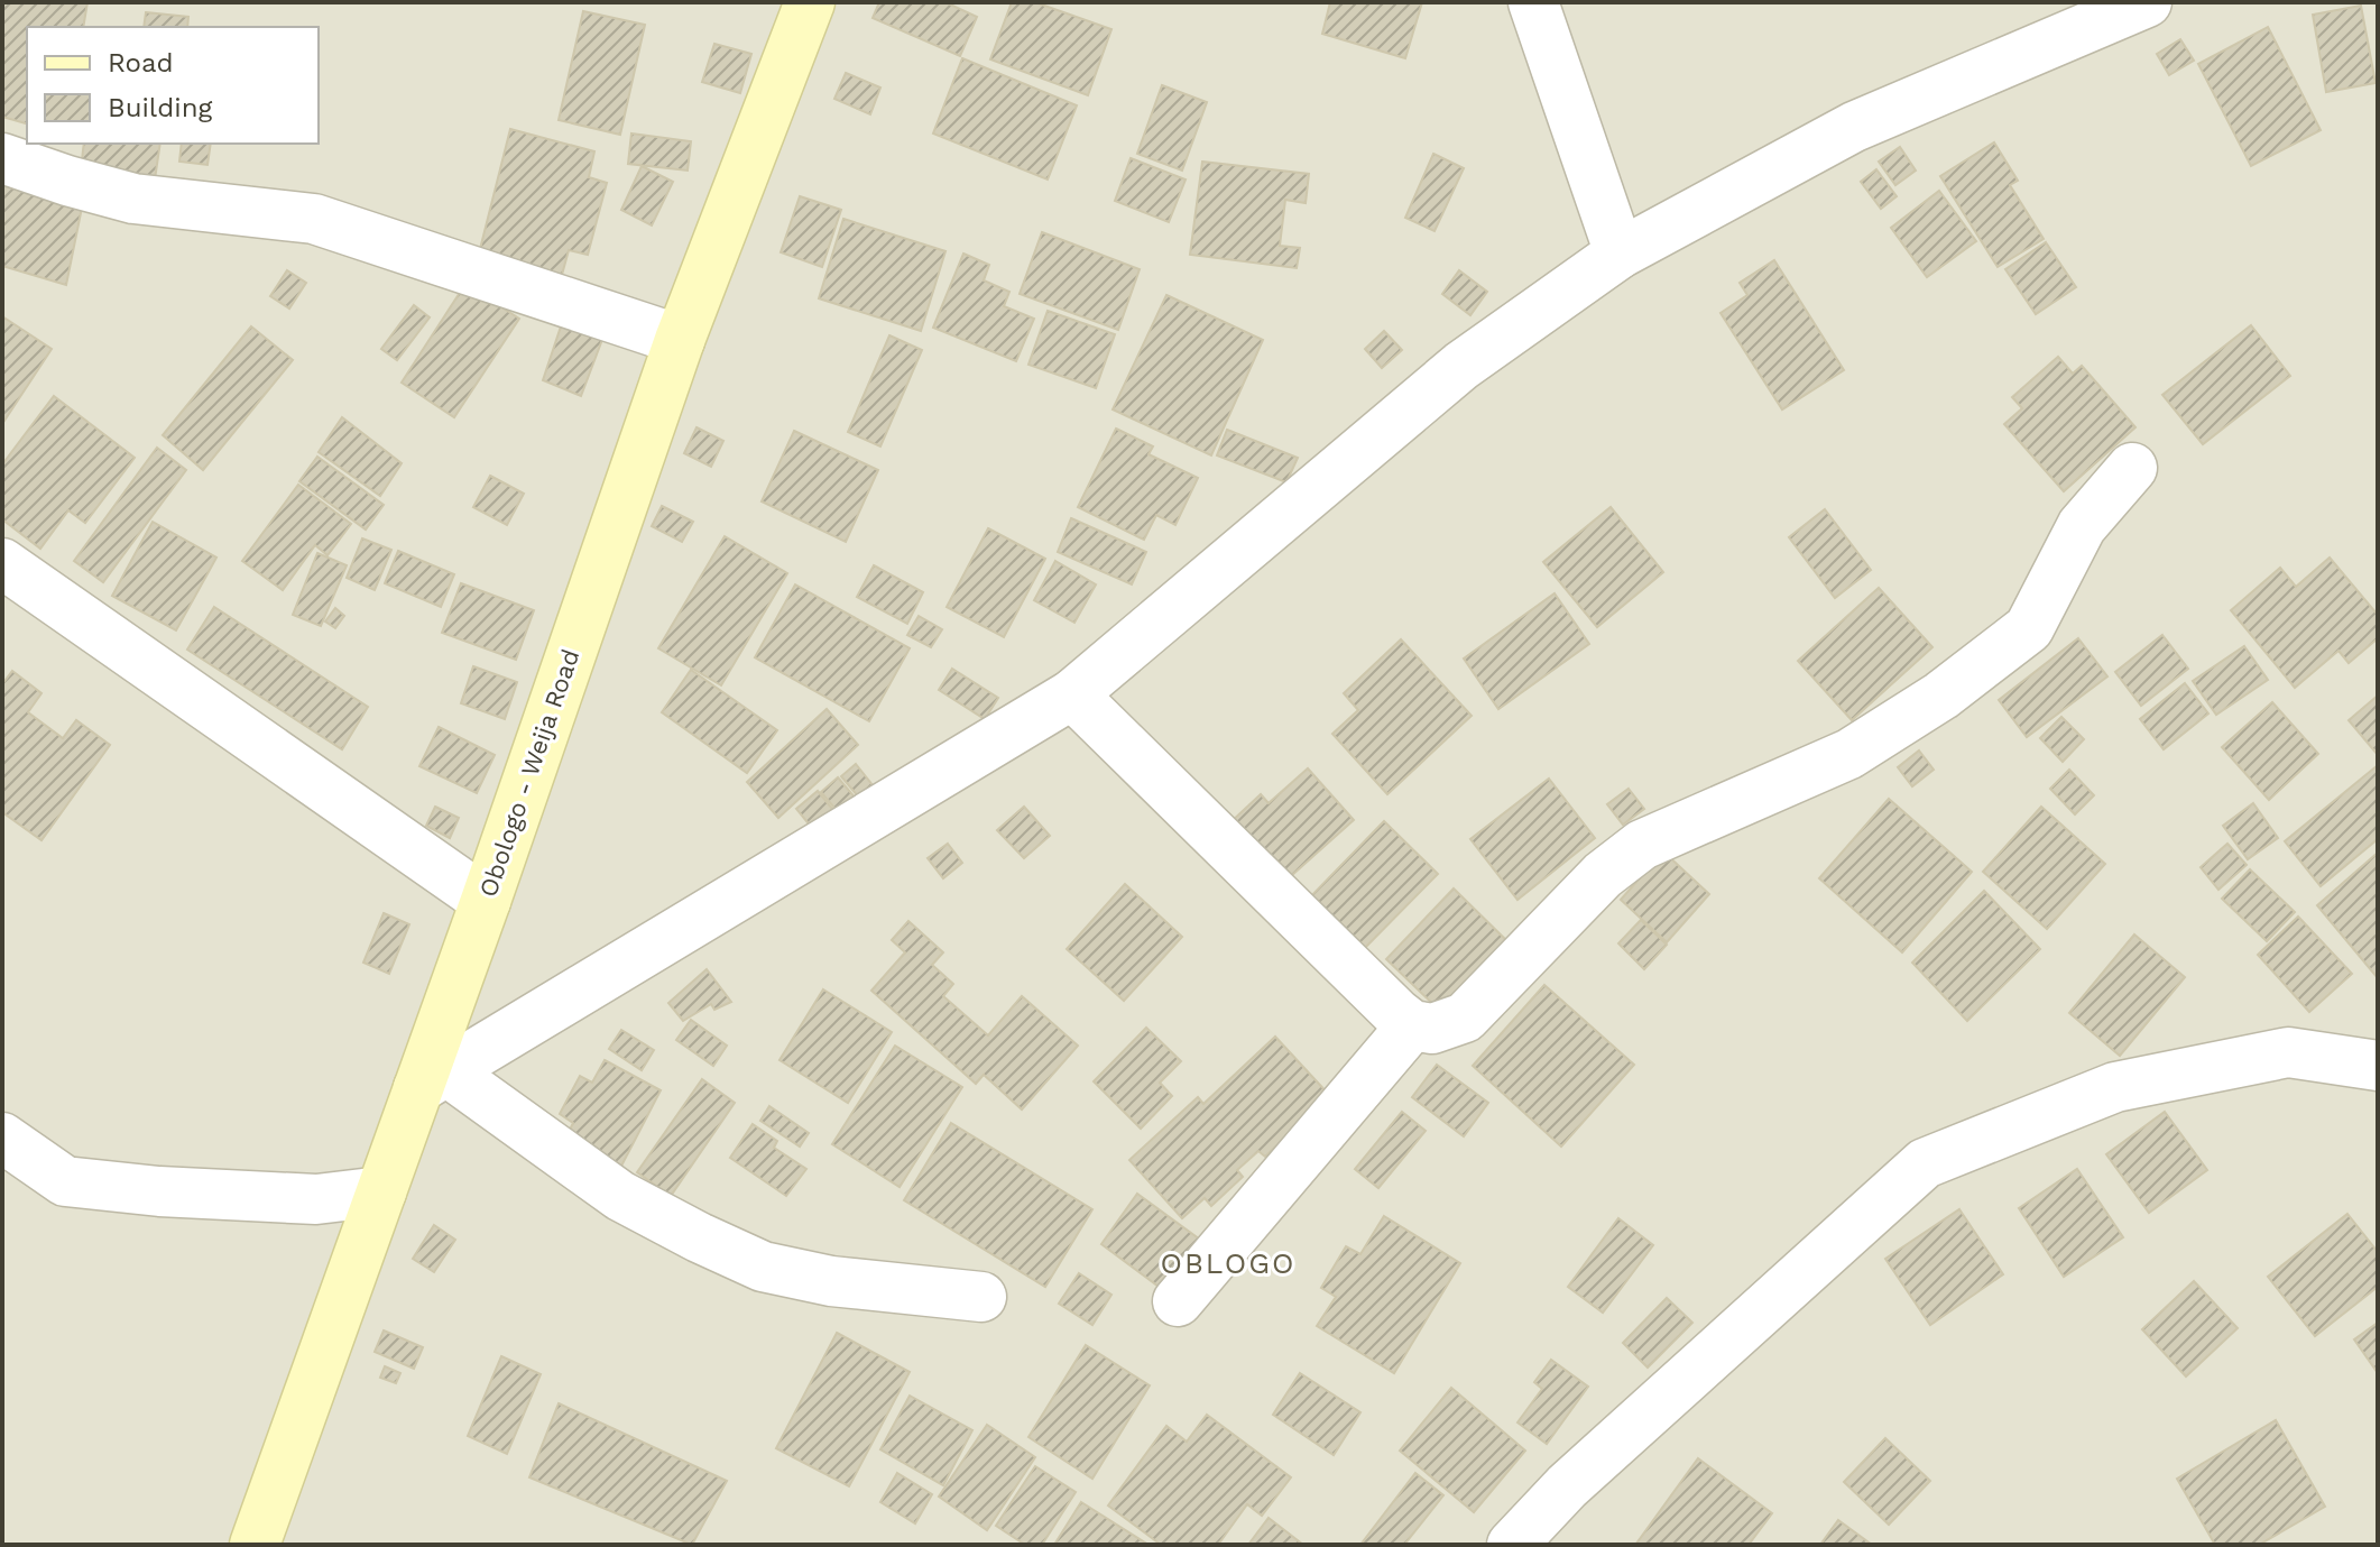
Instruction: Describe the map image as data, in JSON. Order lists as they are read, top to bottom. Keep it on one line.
{"streets":{"street":["Obologo - Weija Road"]},"districts":["OBLOGO"],"legend":["Road","Building"]}
